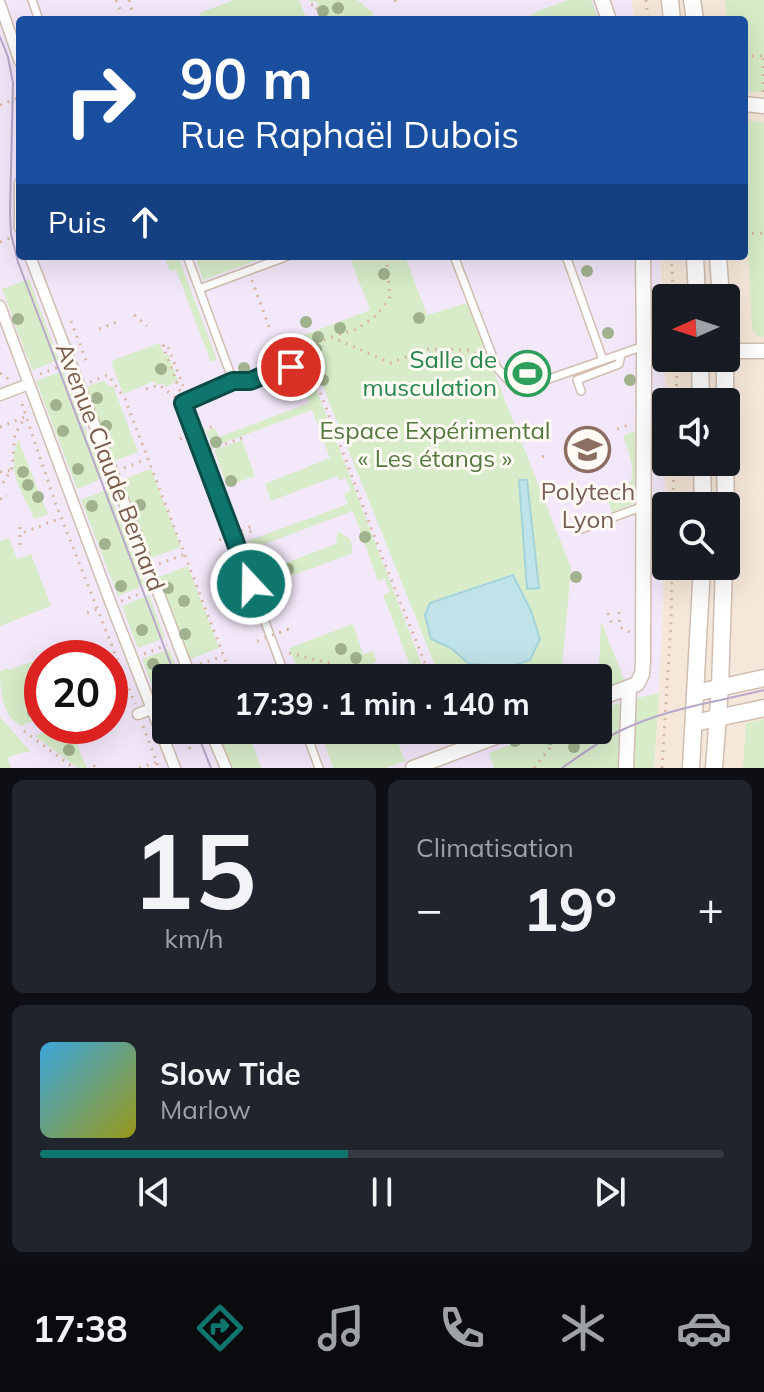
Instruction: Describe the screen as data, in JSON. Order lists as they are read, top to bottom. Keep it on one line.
{"streets":{"street":["Avenue Claude Bernard"]},"parks":["Espace Expérimental « Les étangs »"],"places":{"sports":["Salle de musculation"],"school or university":["Polytech Lyon"]},"north":"left","page":{"turn":["90 m","Rue Raphaël Dubois"],"then":"Puis","limit":"20","trip":"17:39 · 1 min · 140 m","tile":[["15","km/h"],"Climatisation"],"heat":["−","19°","+"],"song":["Slow Tide","Marlow"],"tabs":"17:38"}}
